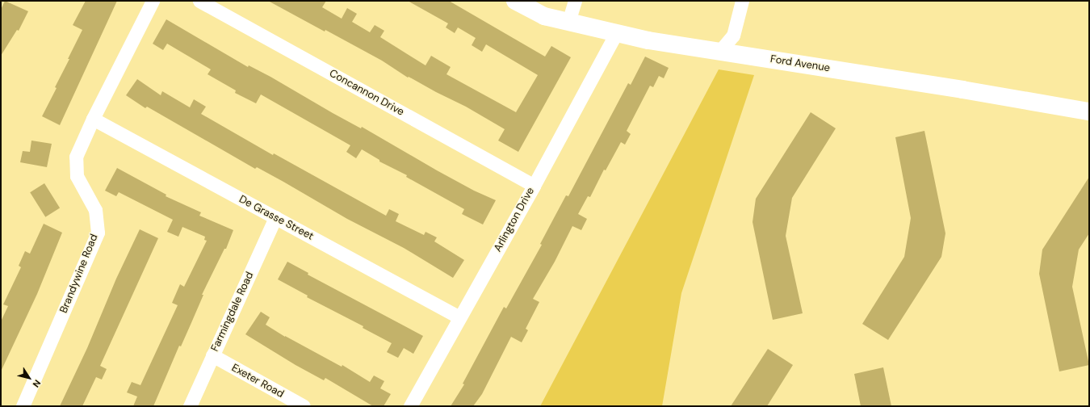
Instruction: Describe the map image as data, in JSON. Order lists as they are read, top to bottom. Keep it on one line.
{"streets":{"street":["Ford Avenue","Concannon Drive","De Grasse Street","Arlington Drive","Brandywine Road","Farmingdale Road","Exeter Road"]},"crossings":[["Ford Avenue","Arlington Drive"],["Concannon Drive","Arlington Drive"],["De Grasse Street","Arlington Drive"],["De Grasse Street","Brandywine Road"],["De Grasse Street","Farmingdale Road"],["Farmingdale Road","Exeter Road"]],"north":"bottom right"}
